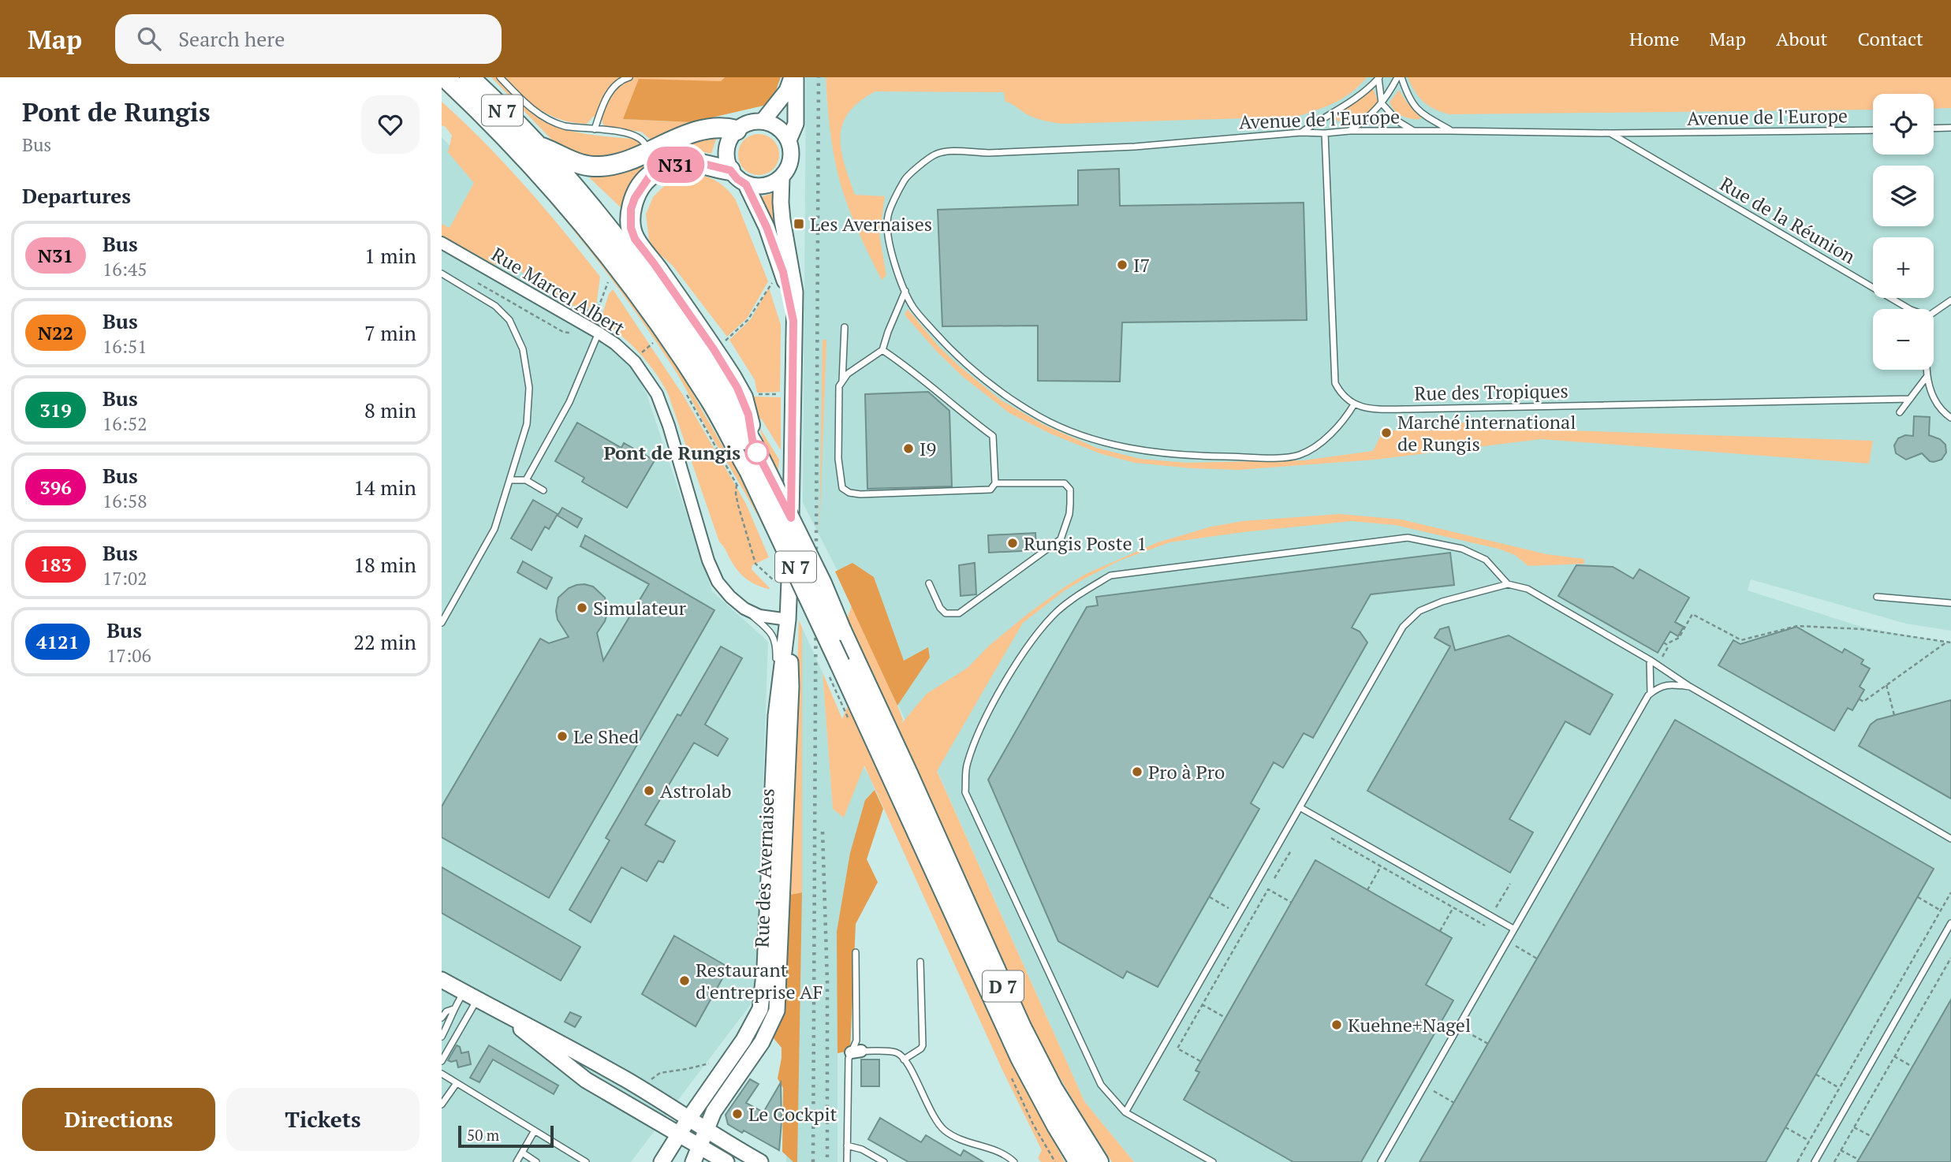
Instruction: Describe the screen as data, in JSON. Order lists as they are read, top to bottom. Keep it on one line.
{"streets":{"highway":["N 7","D 7"],"main road":["Rue des Avernaises"],"street":["Rue Marcel Albert"],"lane":["Avenue de l'Europe","Rue de la Réunion","Rue des Tropiques"]},"crossings":[["N 7","D 7"],["Avenue de l'Europe","Rue de la Réunion"],["Avenue de l'Europe","Rue des Tropiques"],["Rue Marcel Albert","Rue des Avernaises"]],"places":{"transit":["Les Avernaises"],"other":["I7","Marché international de Rungis","I9","Pont de Rungis","Rungis Poste 1","Simulateur","Le Shed","Pro à Pro","Astrolab","Restaurant d'entreprise AF","Kuehne+Nagel","Le Cockpit"]},"lines":["bus line N31"],"scale_bar":"50 m","page":{"header":"Map","search":"Search here","nav":["Home","Map","About","Contact"],"heading":[["Pont de Rungis","Bus"],"Departures"],"on_map":"N31","map_buttons":["+","−"],"list":[{"mark":"N31","name":"Bus","note":"16:45","value":"1 min"},{"mark":"N22","name":"Bus","note":"16:51","value":"7 min"},{"mark":"319","name":"Bus","note":"16:52","value":"8 min"},{"mark":"396","name":"Bus","note":"16:58","value":"14 min"},{"mark":"183","name":"Bus","note":"17:02","value":"18 min"},{"mark":"4121","name":"Bus","note":"17:06","value":"22 min"}],"buttons":["Directions","Tickets"],"scale":"50 m"}}
